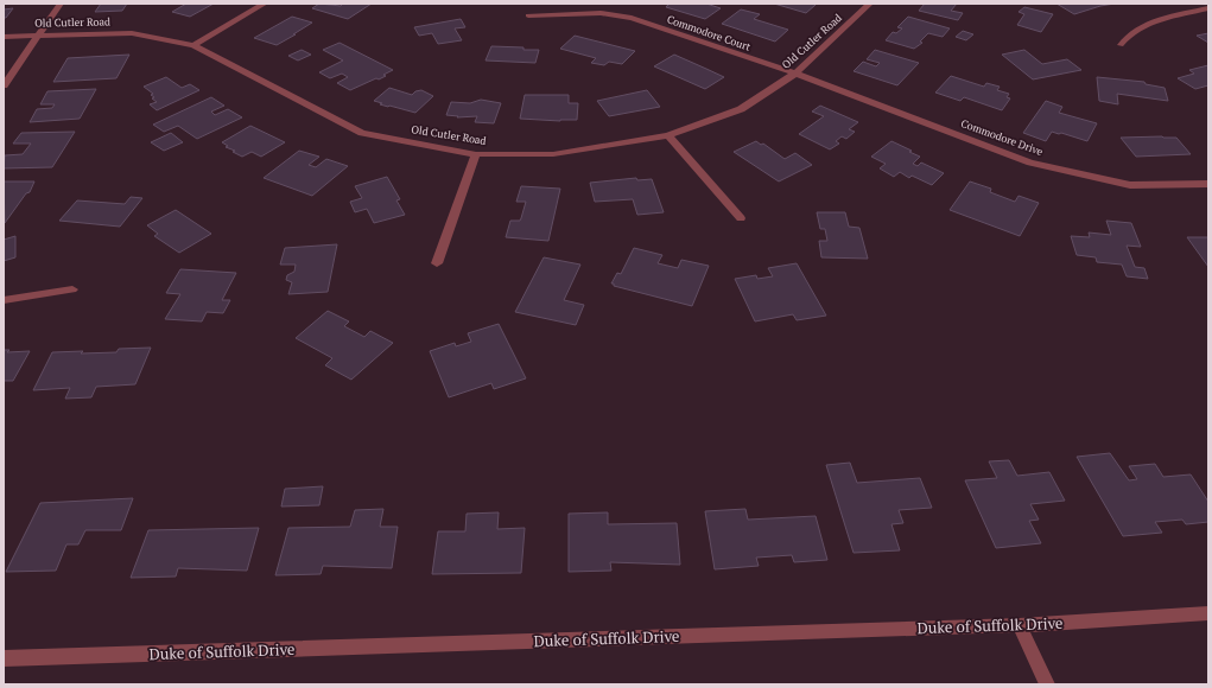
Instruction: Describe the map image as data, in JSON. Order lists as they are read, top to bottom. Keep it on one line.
{"streets":{"street":["Old Cutler Road","Commodore Court","Commodore Drive","Duke of Suffolk Drive"]},"crossings":[["Old Cutler Road","Commodore Court"],["Old Cutler Road","Commodore Drive"],["Commodore Court","Commodore Drive"]]}
